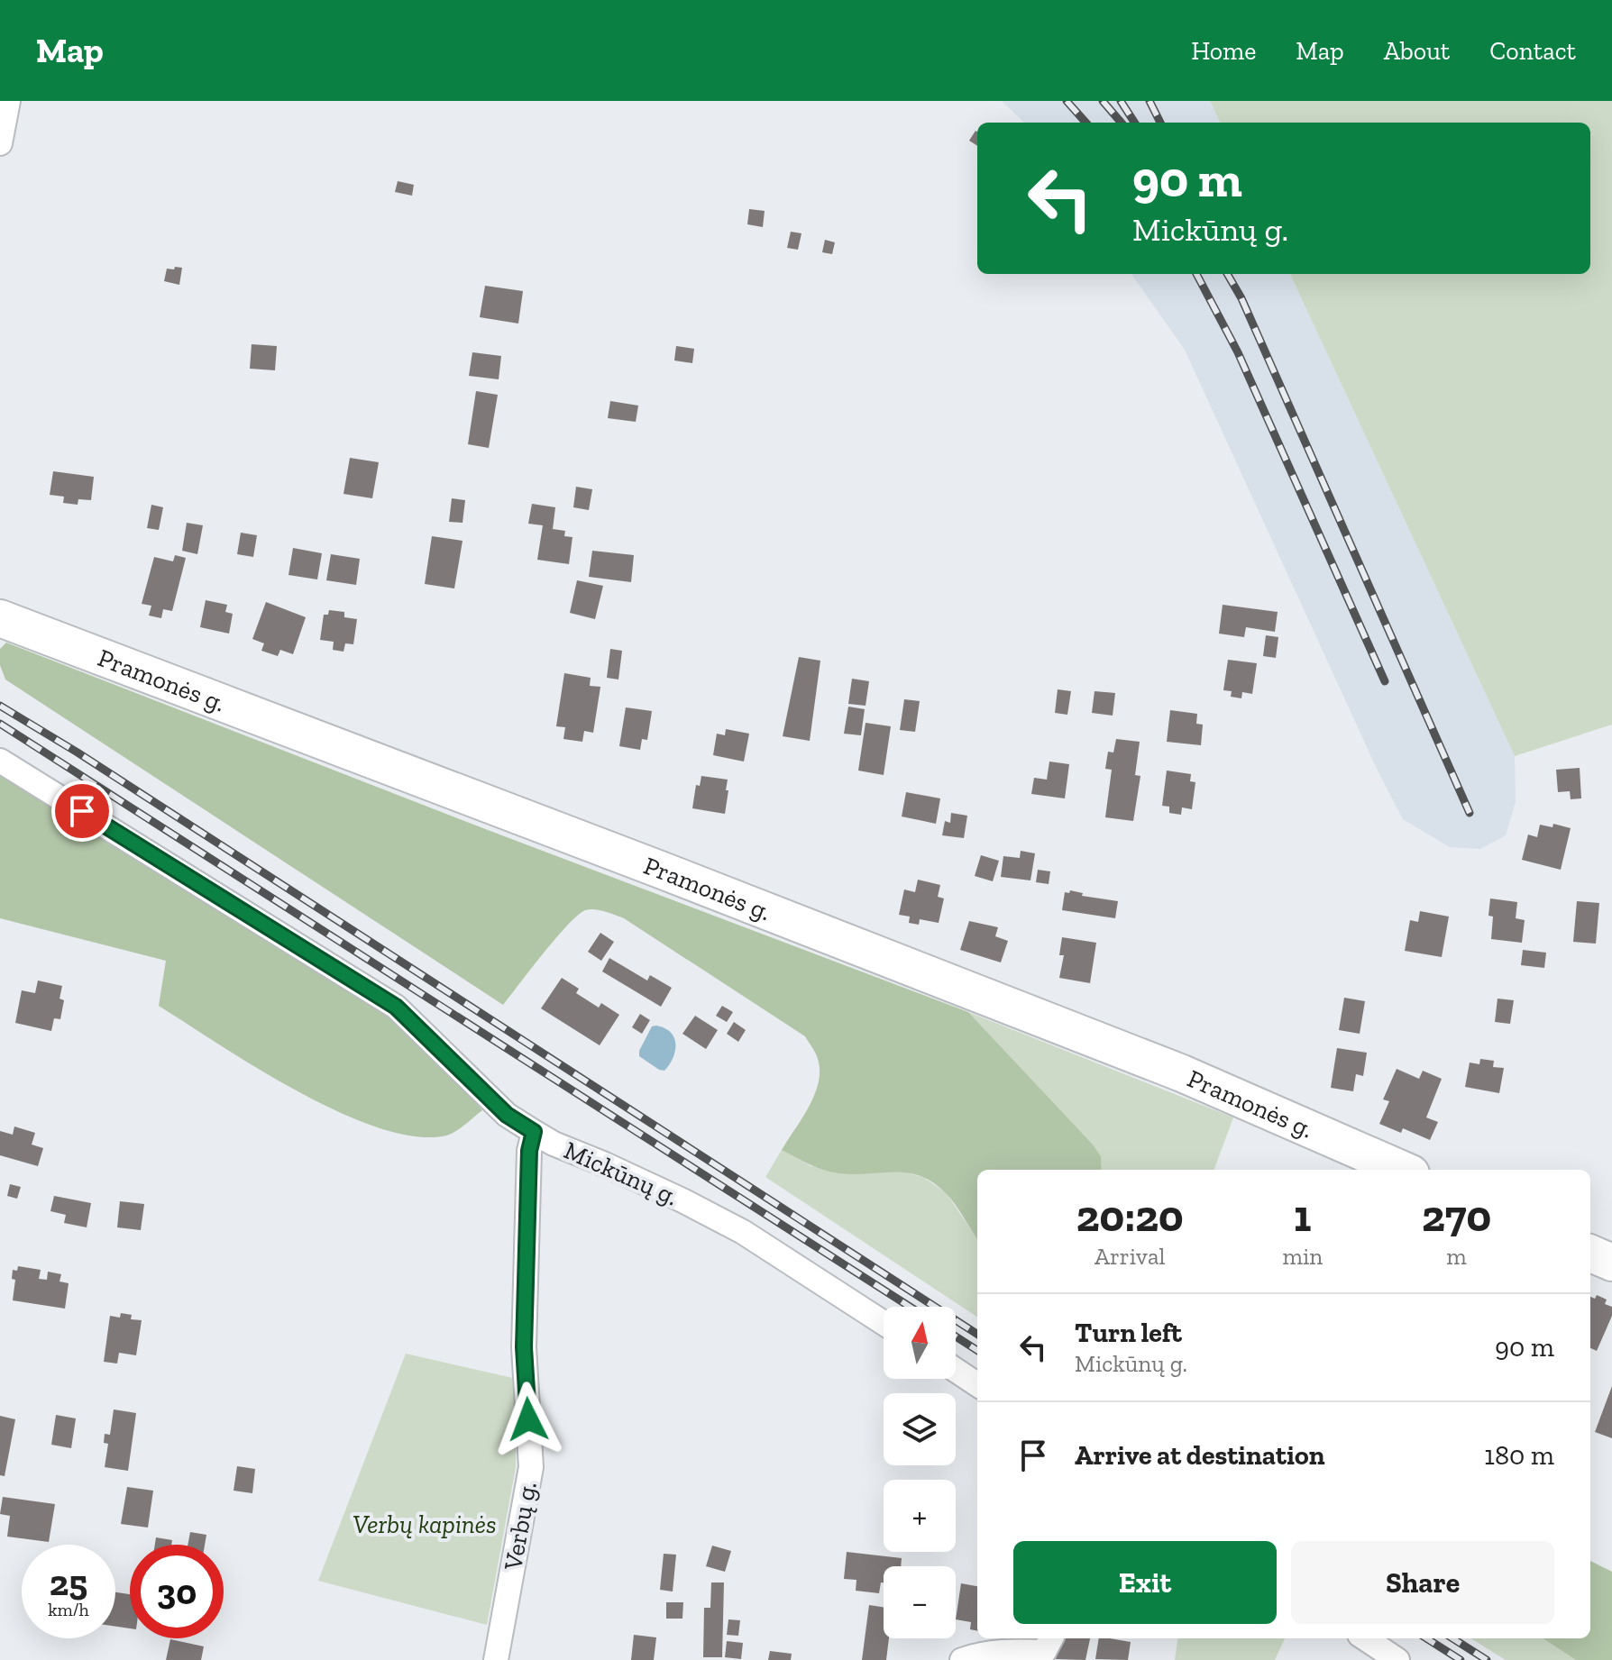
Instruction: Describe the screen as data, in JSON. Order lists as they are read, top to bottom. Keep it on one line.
{"streets":{"main road":["Pramonės g."],"street":["Mickūnų g.","Verbų g."]},"crossings":[["Mickūnų g.","Verbų g."]],"parks":["Verbų kapinės"],"north":"top","page":{"header":"Map","nav":["Home","Map","About","Contact"],"turn":["90 m","Mickūnų g."],"eta":["20:20","Arrival","1","min","270","m"],"list":[{"name":"Turn left","note":"Mickūnų g.","value":"90 m"},{"name":"Arrive at destination","value":"180 m"}],"map_buttons":["+","−"],"buttons":["Exit","Share"],"speed":"25 km/h","limit":"30"}}
